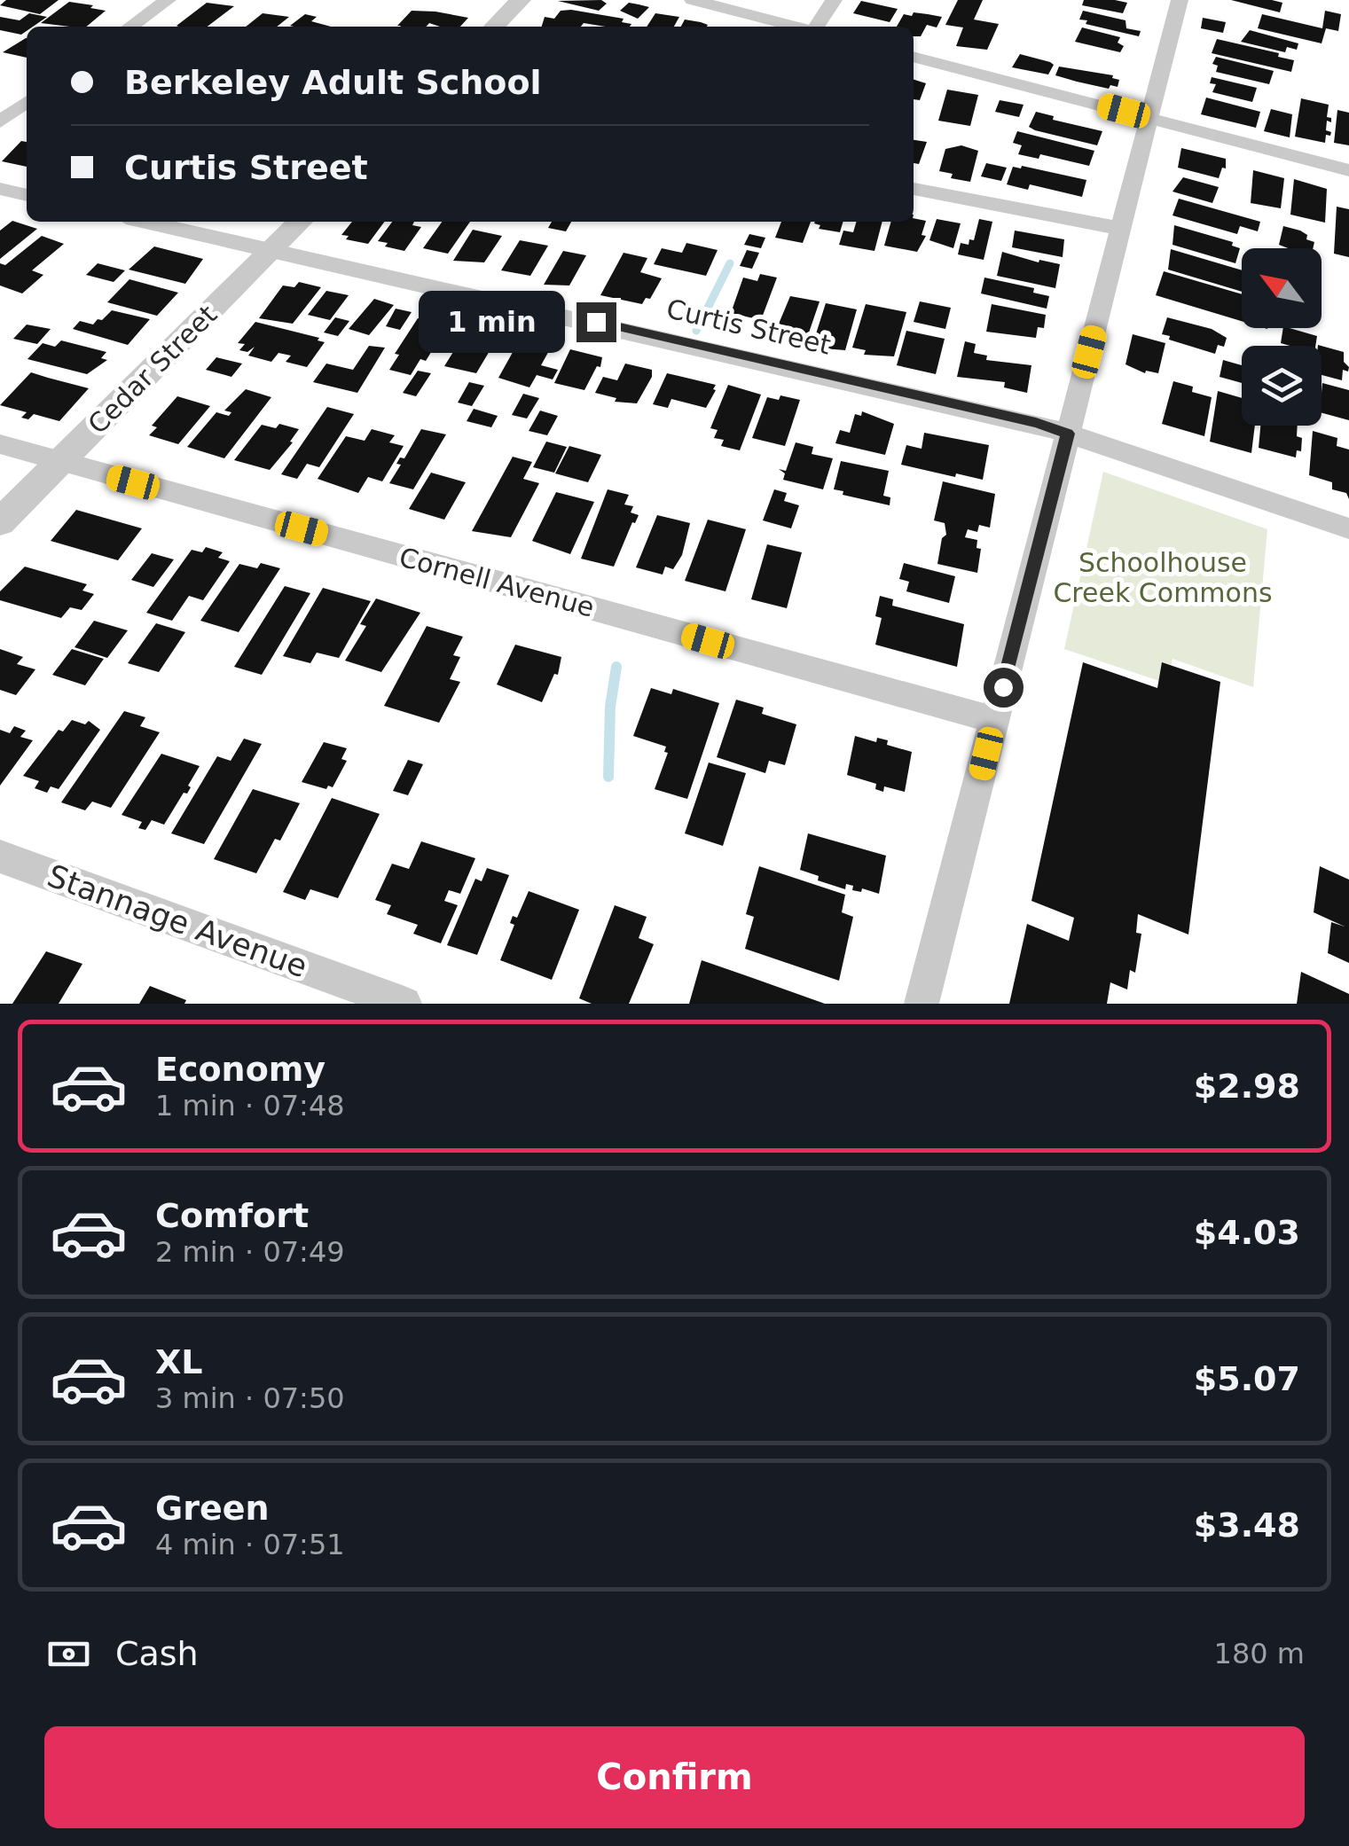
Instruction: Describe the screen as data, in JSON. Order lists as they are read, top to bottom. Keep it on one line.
{"streets":{"street":["Curtis Street","Cedar Street","Cornell Avenue","Stannage Avenue"]},"crossings":[["Curtis Street","Cedar Street"],["Cedar Street","Cornell Avenue"]],"parks":["Schoolhouse Creek Commons"],"north":"top left","page":{"banner":["Berkeley Adult School","Curtis Street"],"bubble":"1 min","list":[{"name":"Economy","note":"1 min · 07:48","value":"$2.98"},{"name":"Comfort","note":"2 min · 07:49","value":"$4.03"},{"name":"XL","note":"3 min · 07:50","value":"$5.07"},{"name":"Green","note":"4 min · 07:51","value":"$3.48"}],"pay":["Cash","180 m"],"buttons":"Confirm"}}
